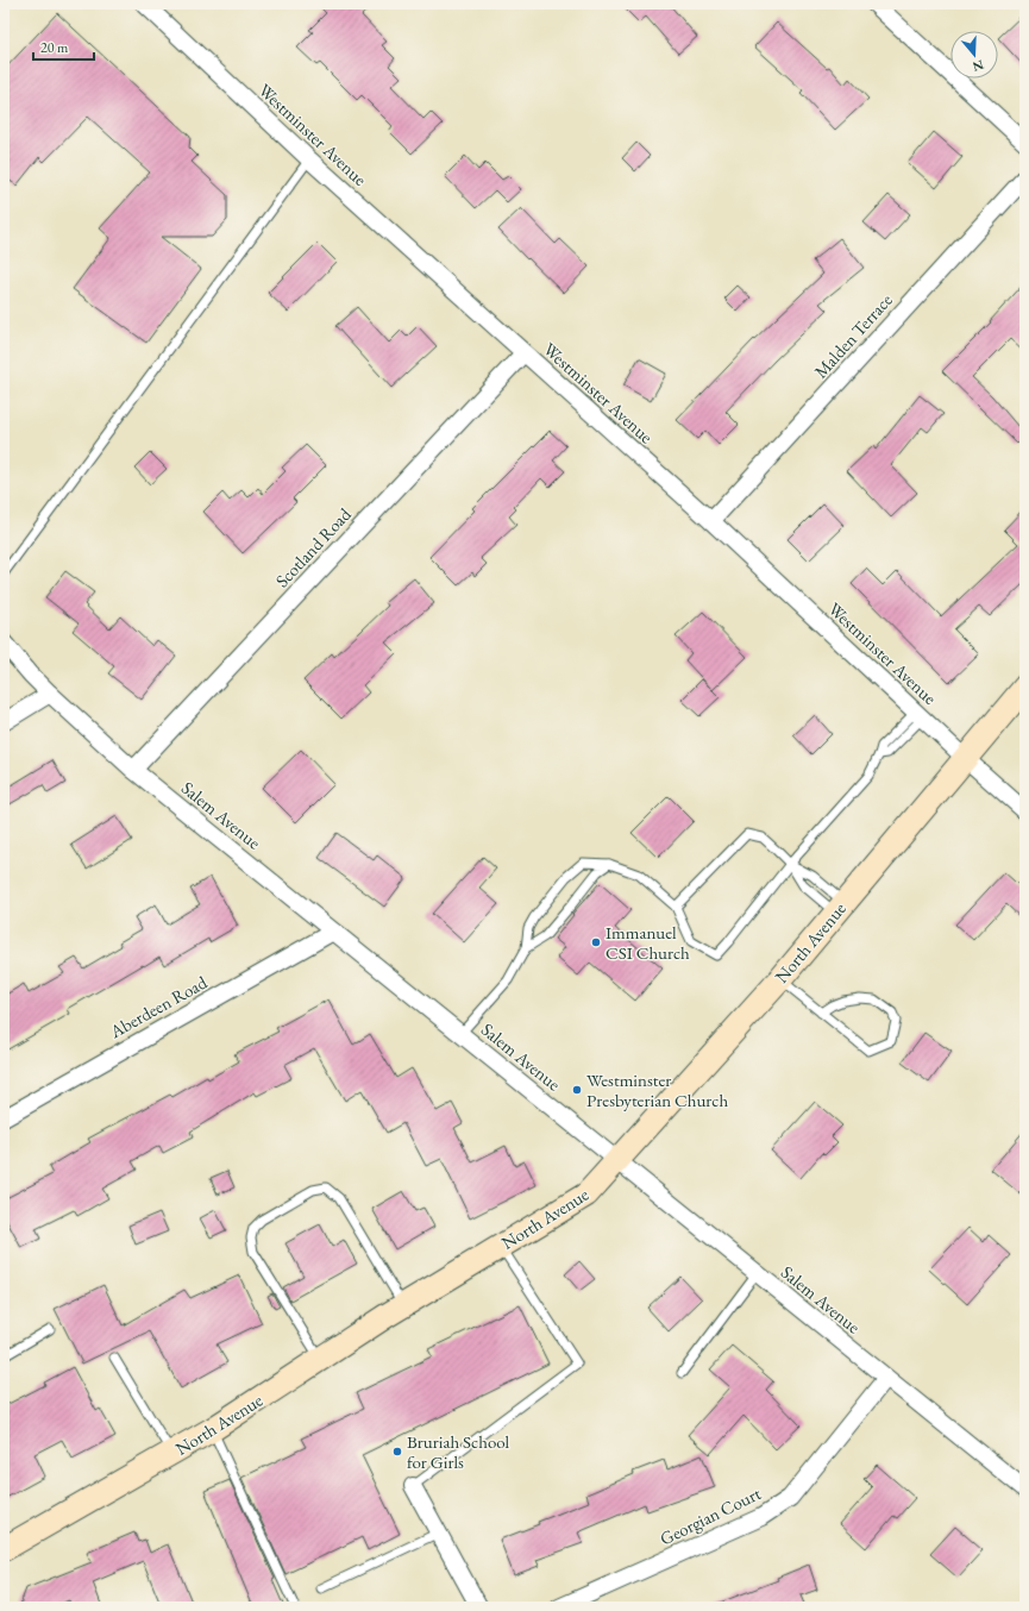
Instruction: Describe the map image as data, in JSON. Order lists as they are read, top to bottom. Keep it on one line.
{"streets":{"main road":["North Avenue"],"street":["Westminster Avenue","Malden Terrace","Scotland Road","Salem Avenue","Aberdeen Road","Georgian Court"]},"crossings":[["Westminster Avenue","Malden Terrace"],["Westminster Avenue","Scotland Road"],["Westminster Avenue","North Avenue"],["Scotland Road","Salem Avenue"],["Salem Avenue","North Avenue"],["Salem Avenue","Aberdeen Road"],["Salem Avenue","Georgian Court"]],"places":["Immanuel CSI Church","Westminster Presbyterian Church","Bruriah School for Girls"],"scale_bar":"20 m","north":"bottom"}
